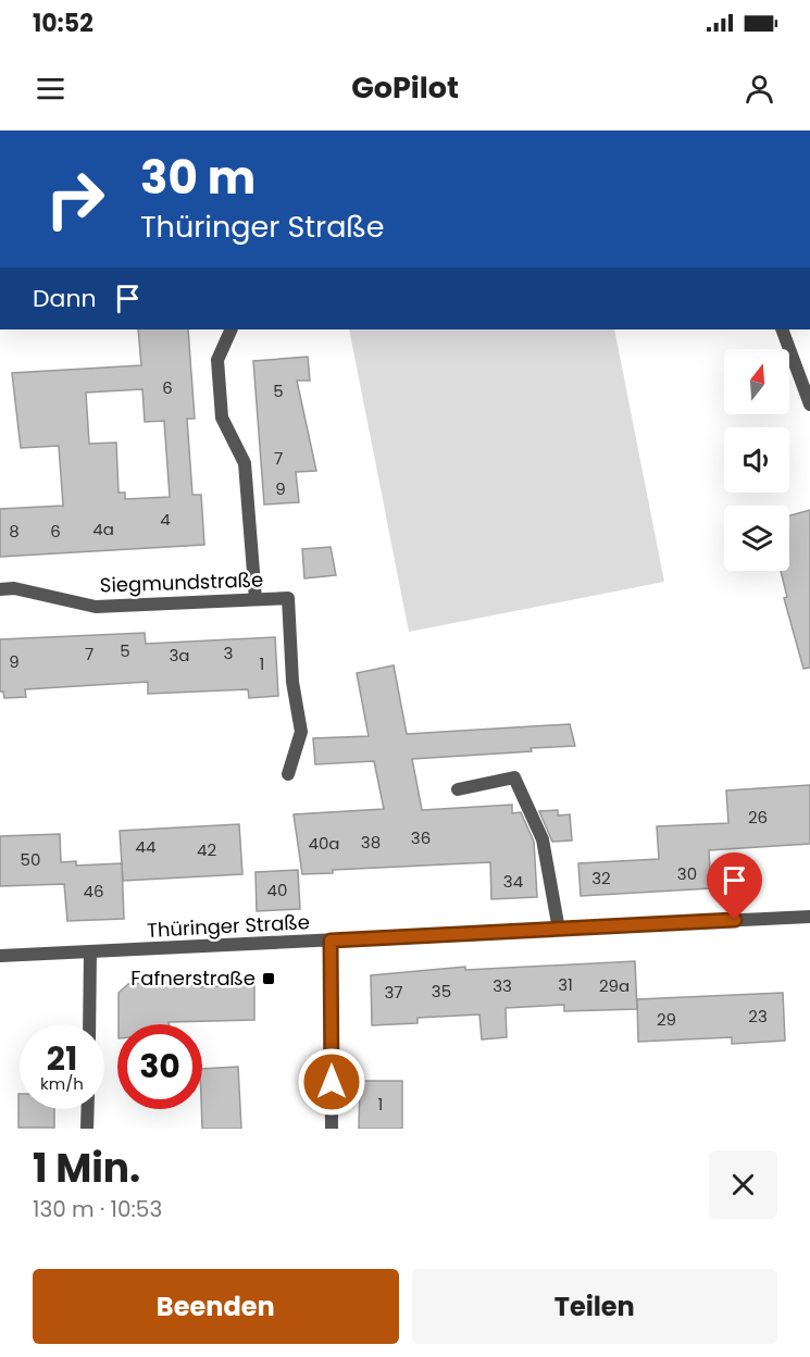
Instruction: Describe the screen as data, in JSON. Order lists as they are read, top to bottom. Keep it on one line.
{"streets":{"street":["Siegmundstraße","Thüringer Straße"]},"places":{"transit":["Fafnerstraße"]},"house_numbers":["6","5","7","9","4","4a","8","6","5","3","7","3a","9","1","26","36","38","40a","44","42","50","30","32","34","40","46","31","33","29a","35","37","23","29","1"],"north":"top","page":{"status":"10:52","header":"GoPilot","turn":["30 m","Thüringer Straße"],"then":"Dann","speed":"21 km/h","limit":"30","heading":["1 Min.","130 m · 10:53"],"buttons":["Beenden","Teilen"]}}
